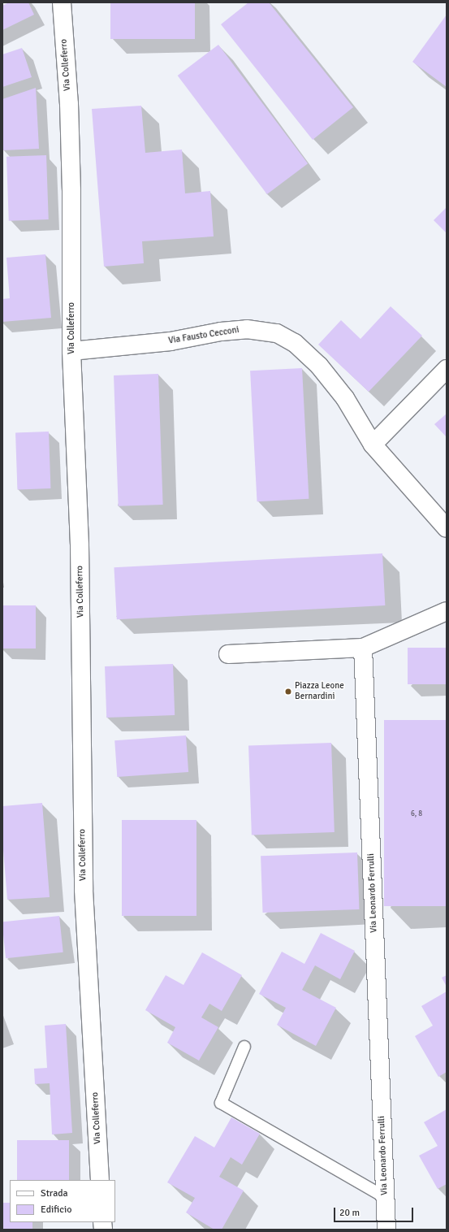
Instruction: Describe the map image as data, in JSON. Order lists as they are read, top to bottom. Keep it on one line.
{"streets":{"street":["Via Colleferro","Via Fausto Cecconi","Via Leonardo Ferrulli"]},"crossings":[["Via Colleferro","Via Fausto Cecconi"]],"places":["Piazza Leone Bernardini"],"house_numbers":["6, 8"],"legend":["Strada","Edificio"],"scale_bar":"20 m"}
